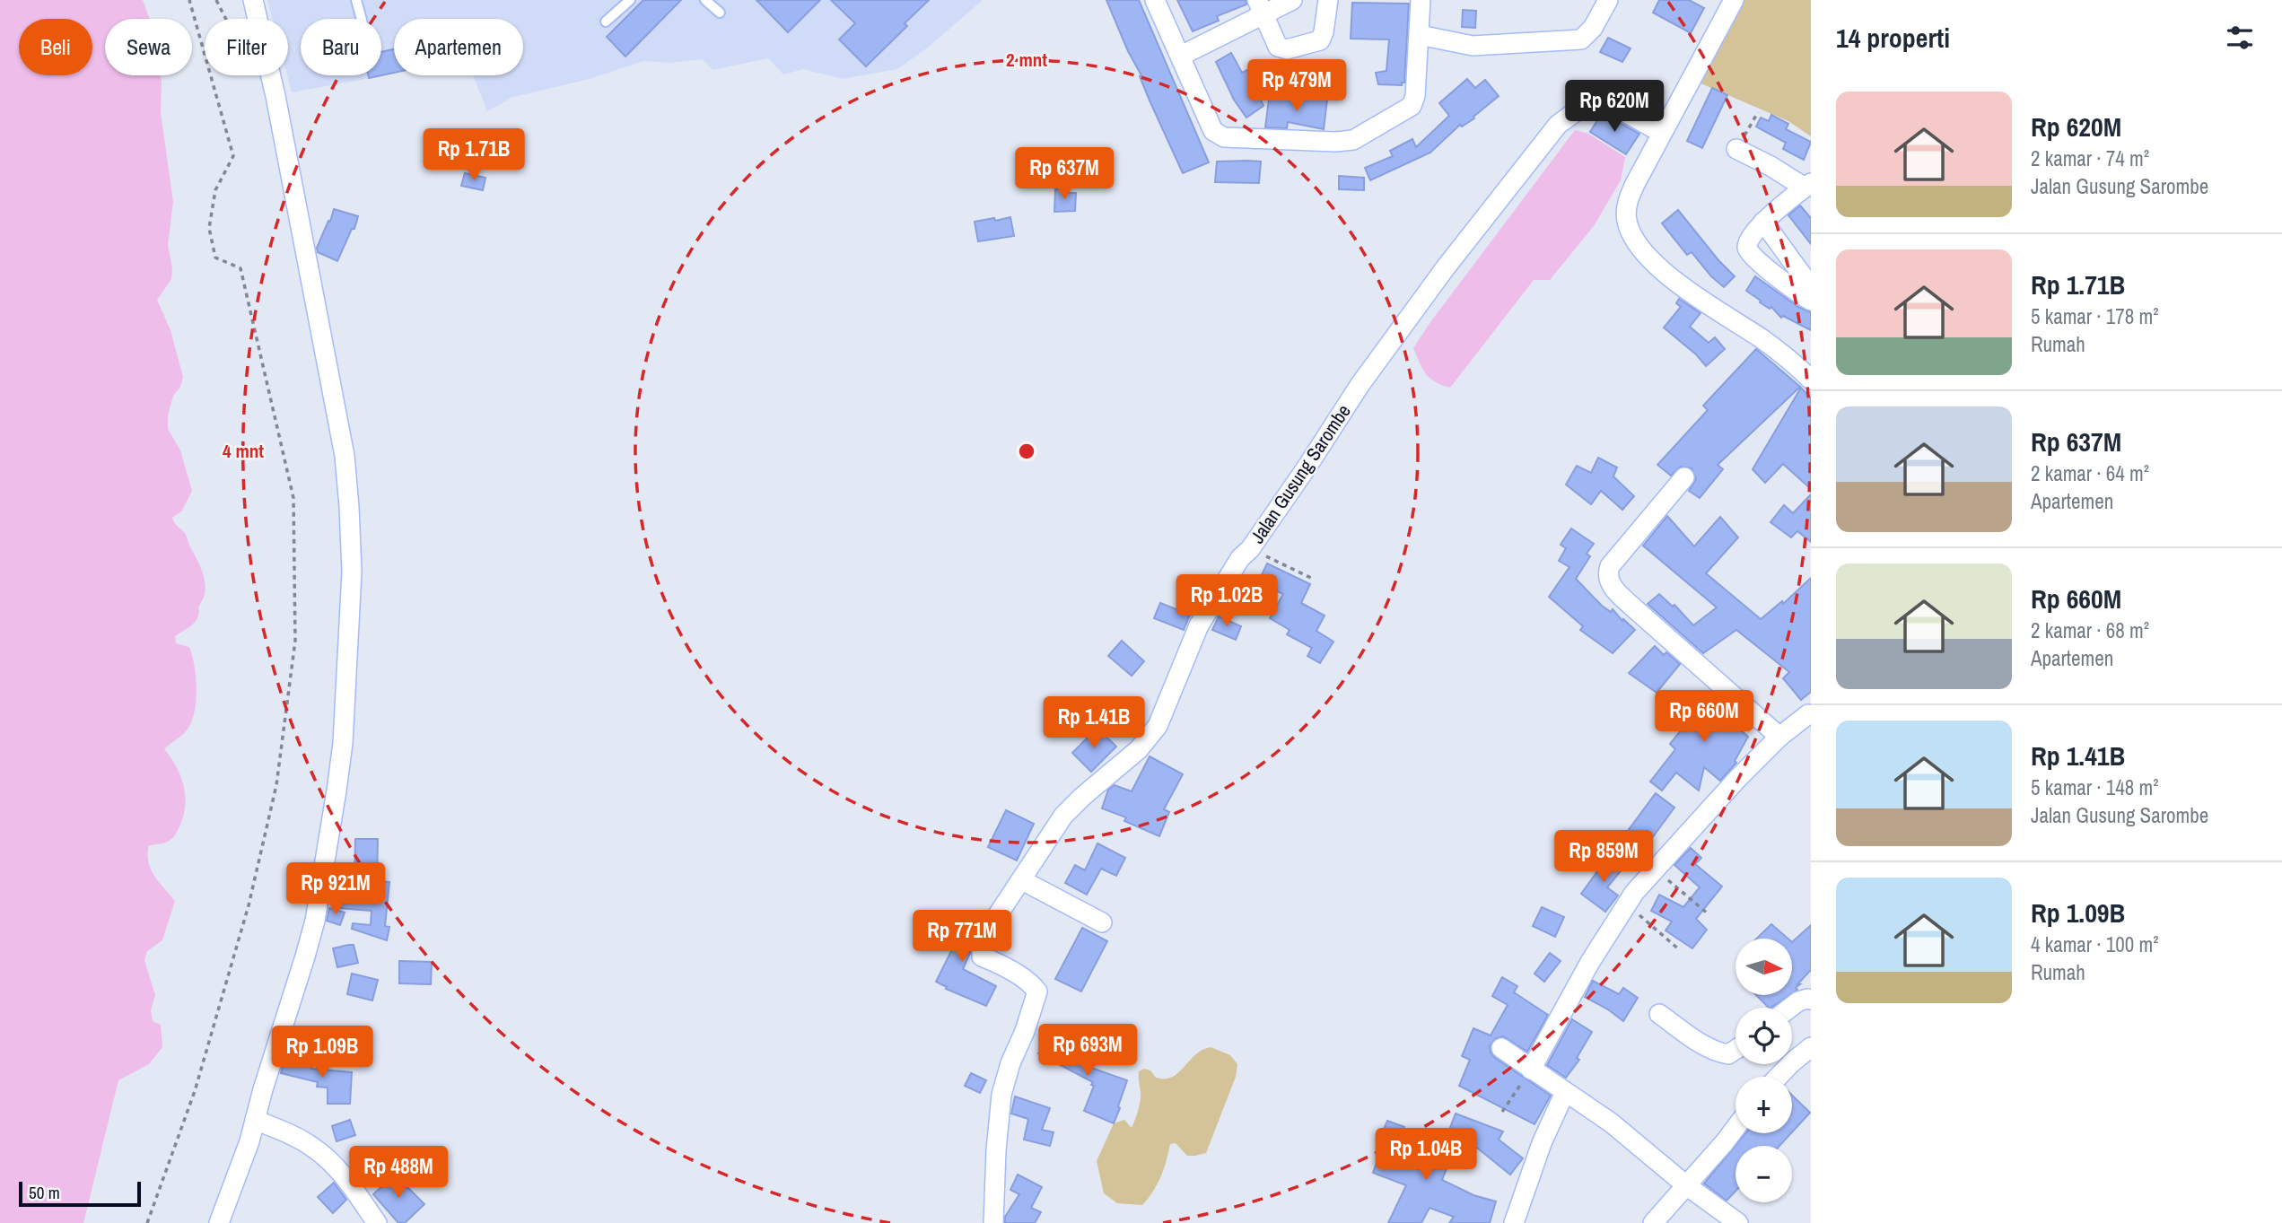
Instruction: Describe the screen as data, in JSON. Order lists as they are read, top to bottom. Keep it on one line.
{"streets":{"street":["Jalan Gusung Sarombe"]},"scale_bar":"50 m","north":"right","page":{"heading":"14 properti","chip":["Beli","Sewa","Filter","Baru","Apartemen"],"price":["Rp 479M","Rp 620M","Rp 1.71B","Rp 637M","Rp 1.02B","Rp 660M","Rp 1.41B","Rp 859M","Rp 921M","Rp 771M","Rp 693M","Rp 1.09B","Rp 1.04B","Rp 488M"],"list":[{"name":"Rp 620M","note":"2 kamar · 74 m² · Jalan Gusung Sarombe"},{"name":"Rp 1.71B","note":"5 kamar · 178 m² · Rumah"},{"name":"Rp 637M","note":"2 kamar · 64 m² · Apartemen"},{"name":"Rp 660M","note":"2 kamar · 68 m² · Apartemen"},{"name":"Rp 1.41B","note":"5 kamar · 148 m² · Jalan Gusung Sarombe"},{"name":"Rp 1.09B","note":"4 kamar · 100 m² · Rumah"}],"map_buttons":["+","−"],"scale":"50 m"},"rings":["2 mnt","4 mnt"]}
